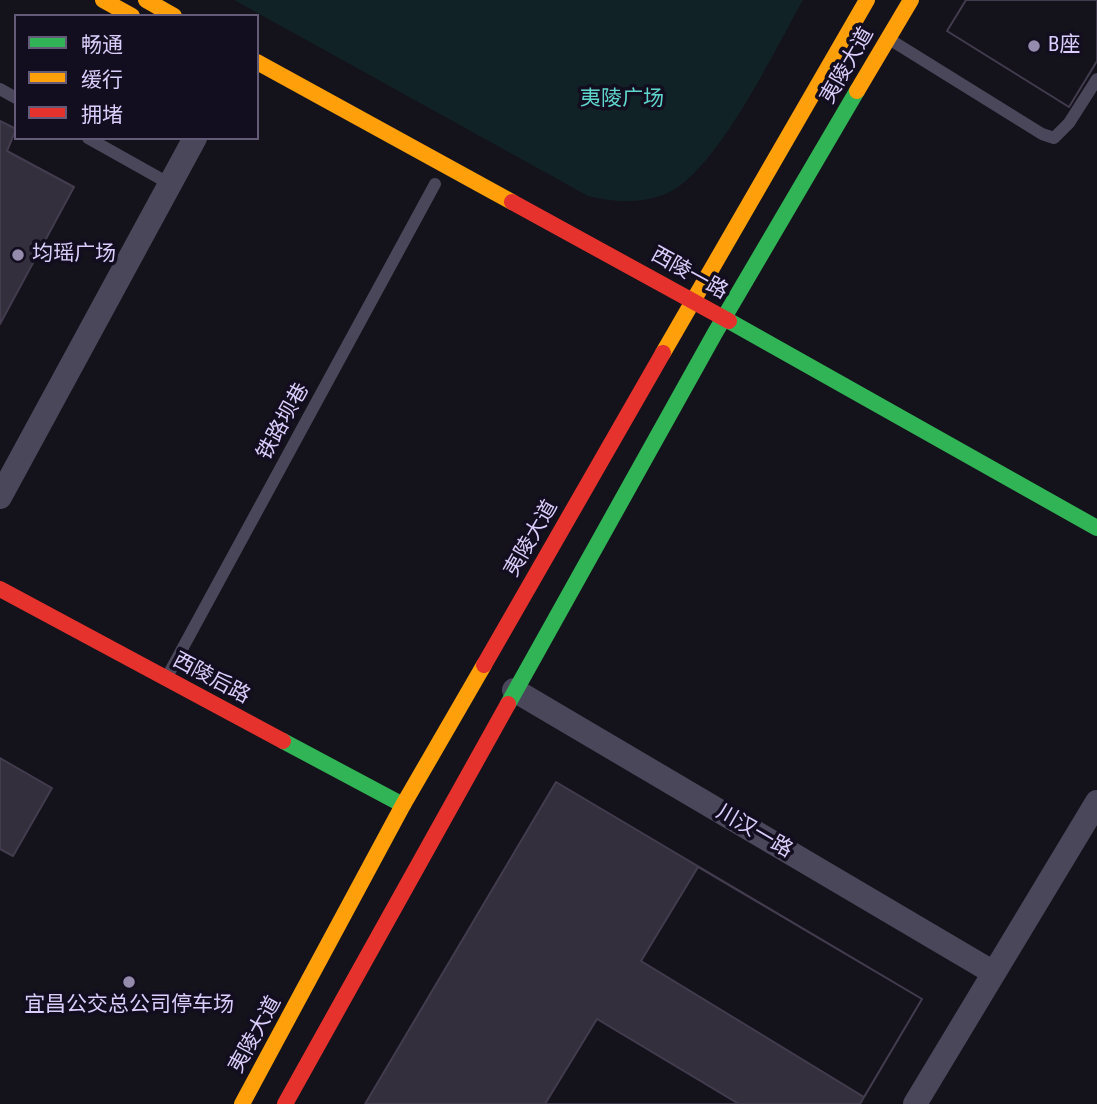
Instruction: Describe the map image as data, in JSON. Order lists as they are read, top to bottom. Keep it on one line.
{"streets":{"main road":["夷陵大道","西陵一路","西陵后路"],"street":["川汉一路"],"lane":["铁路坝巷"]},"crossings":[["夷陵大道","西陵一路"],["夷陵大道","西陵后路"],["夷陵大道","川汉一路"],["铁路坝巷","西陵后路"]],"parks":["夷陵广场"],"places":["B座","均瑶广场","宜昌公交总公司停车场"],"legend":["畅通","缓行","拥堵"]}
